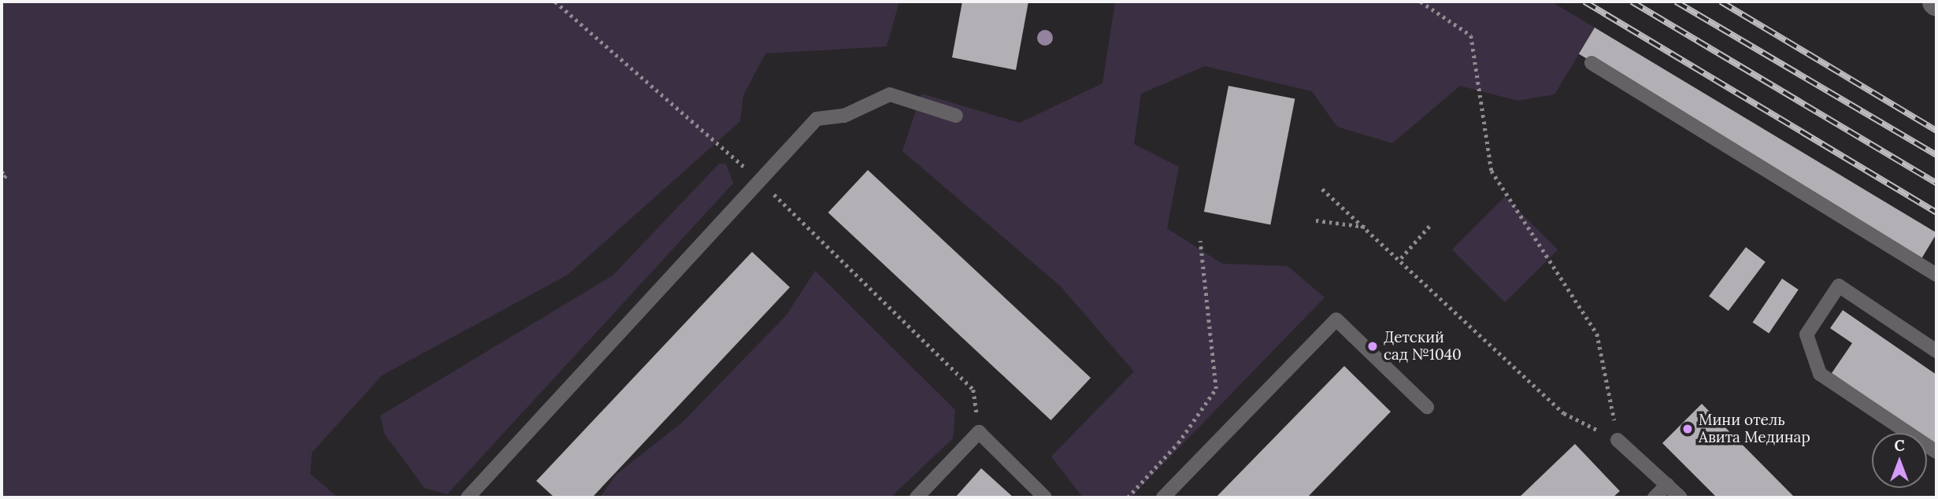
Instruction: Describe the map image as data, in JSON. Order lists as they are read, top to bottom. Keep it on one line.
{"places":["Детский сад №1040","Мини отель Авита Мединар"],"north":"top"}
